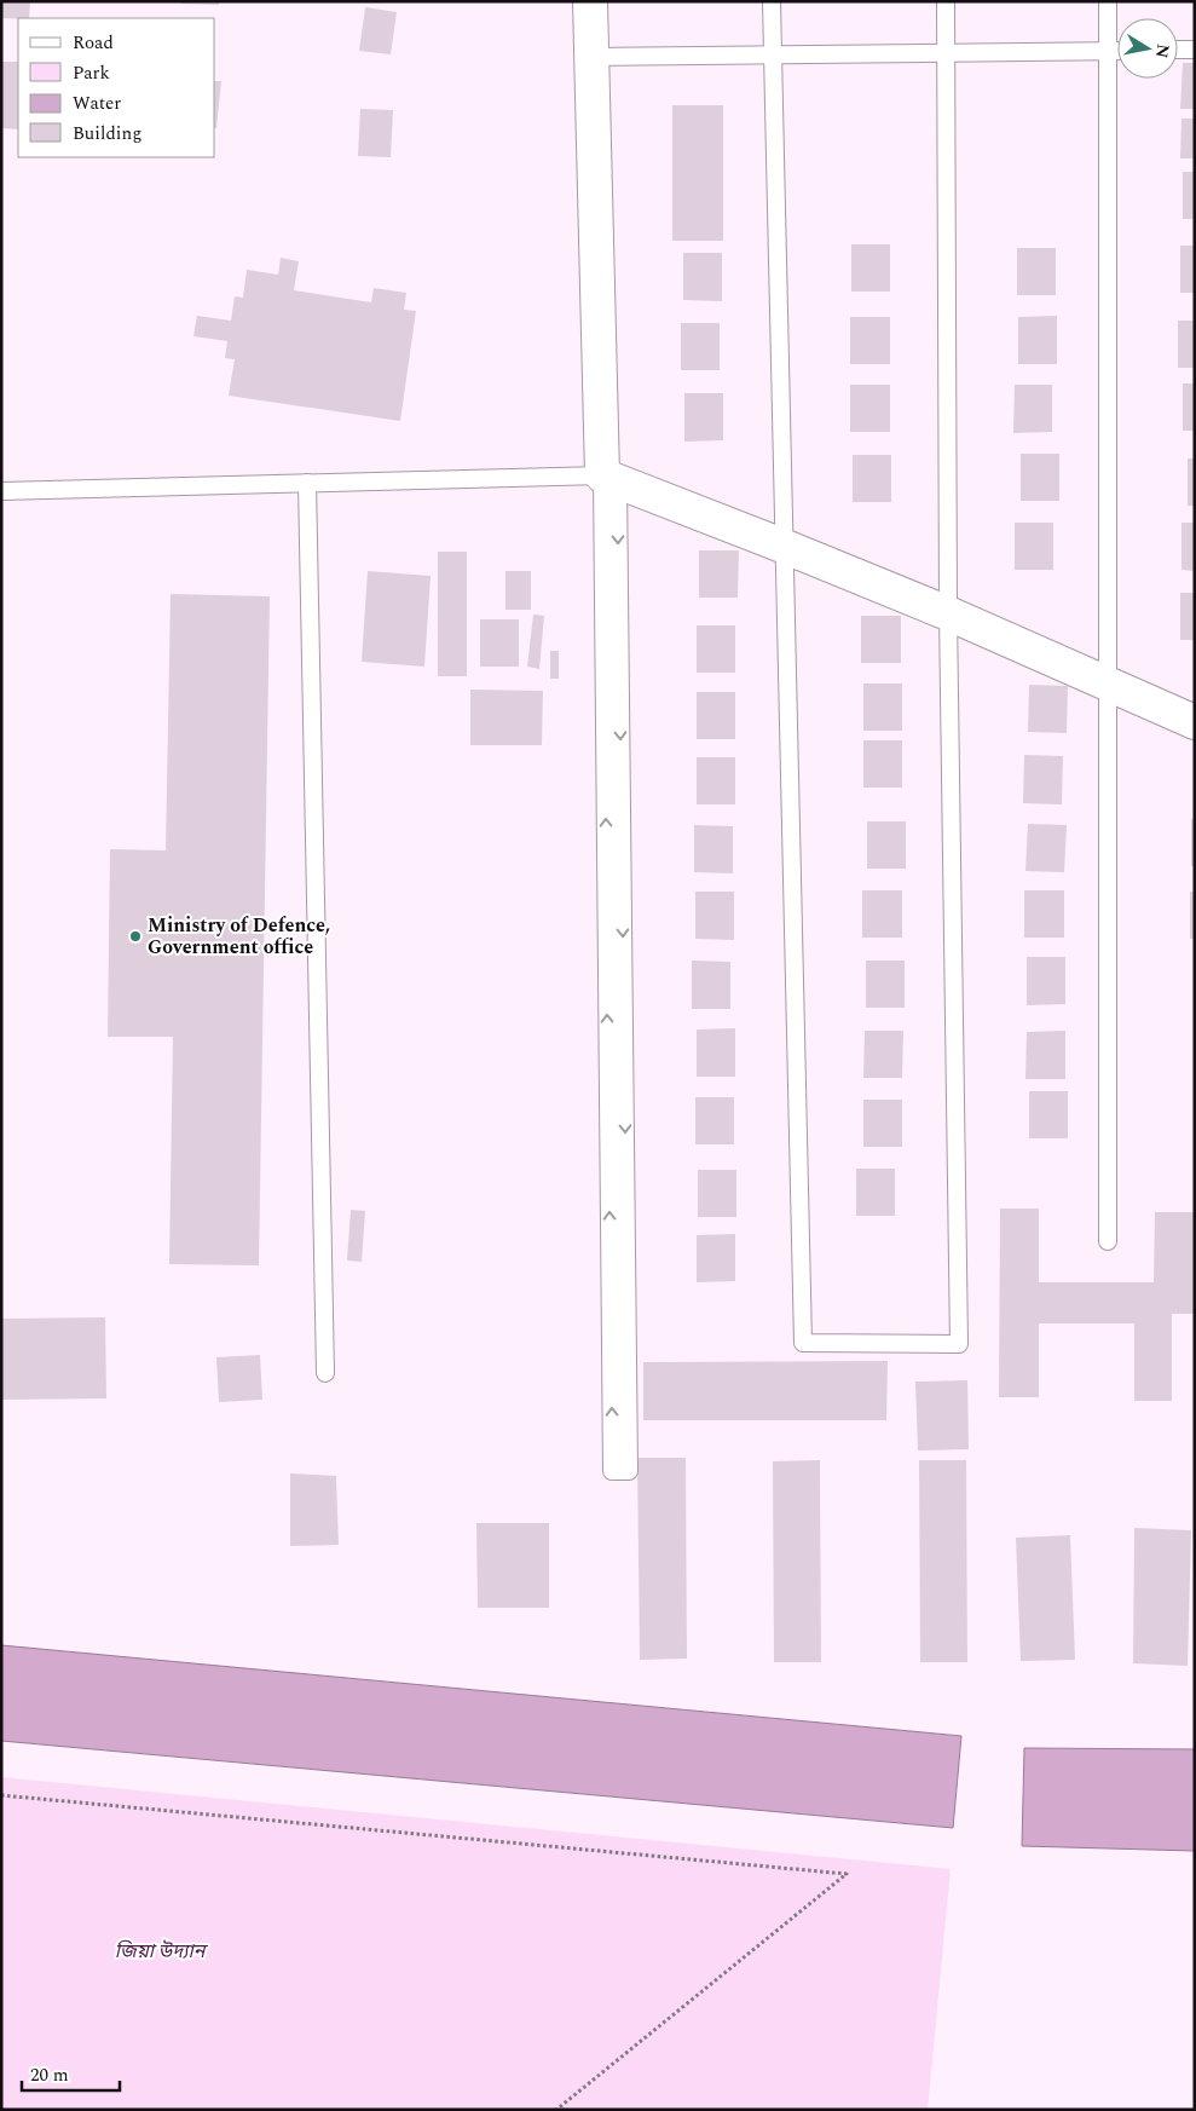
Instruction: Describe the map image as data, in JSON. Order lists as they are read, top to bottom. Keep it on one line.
{"parks":["জিয়া উদ্যান"],"places":["Ministry of Defence, Government office"],"legend":["Road","Park","Water","Building"],"scale_bar":"20 m","north":"right"}
